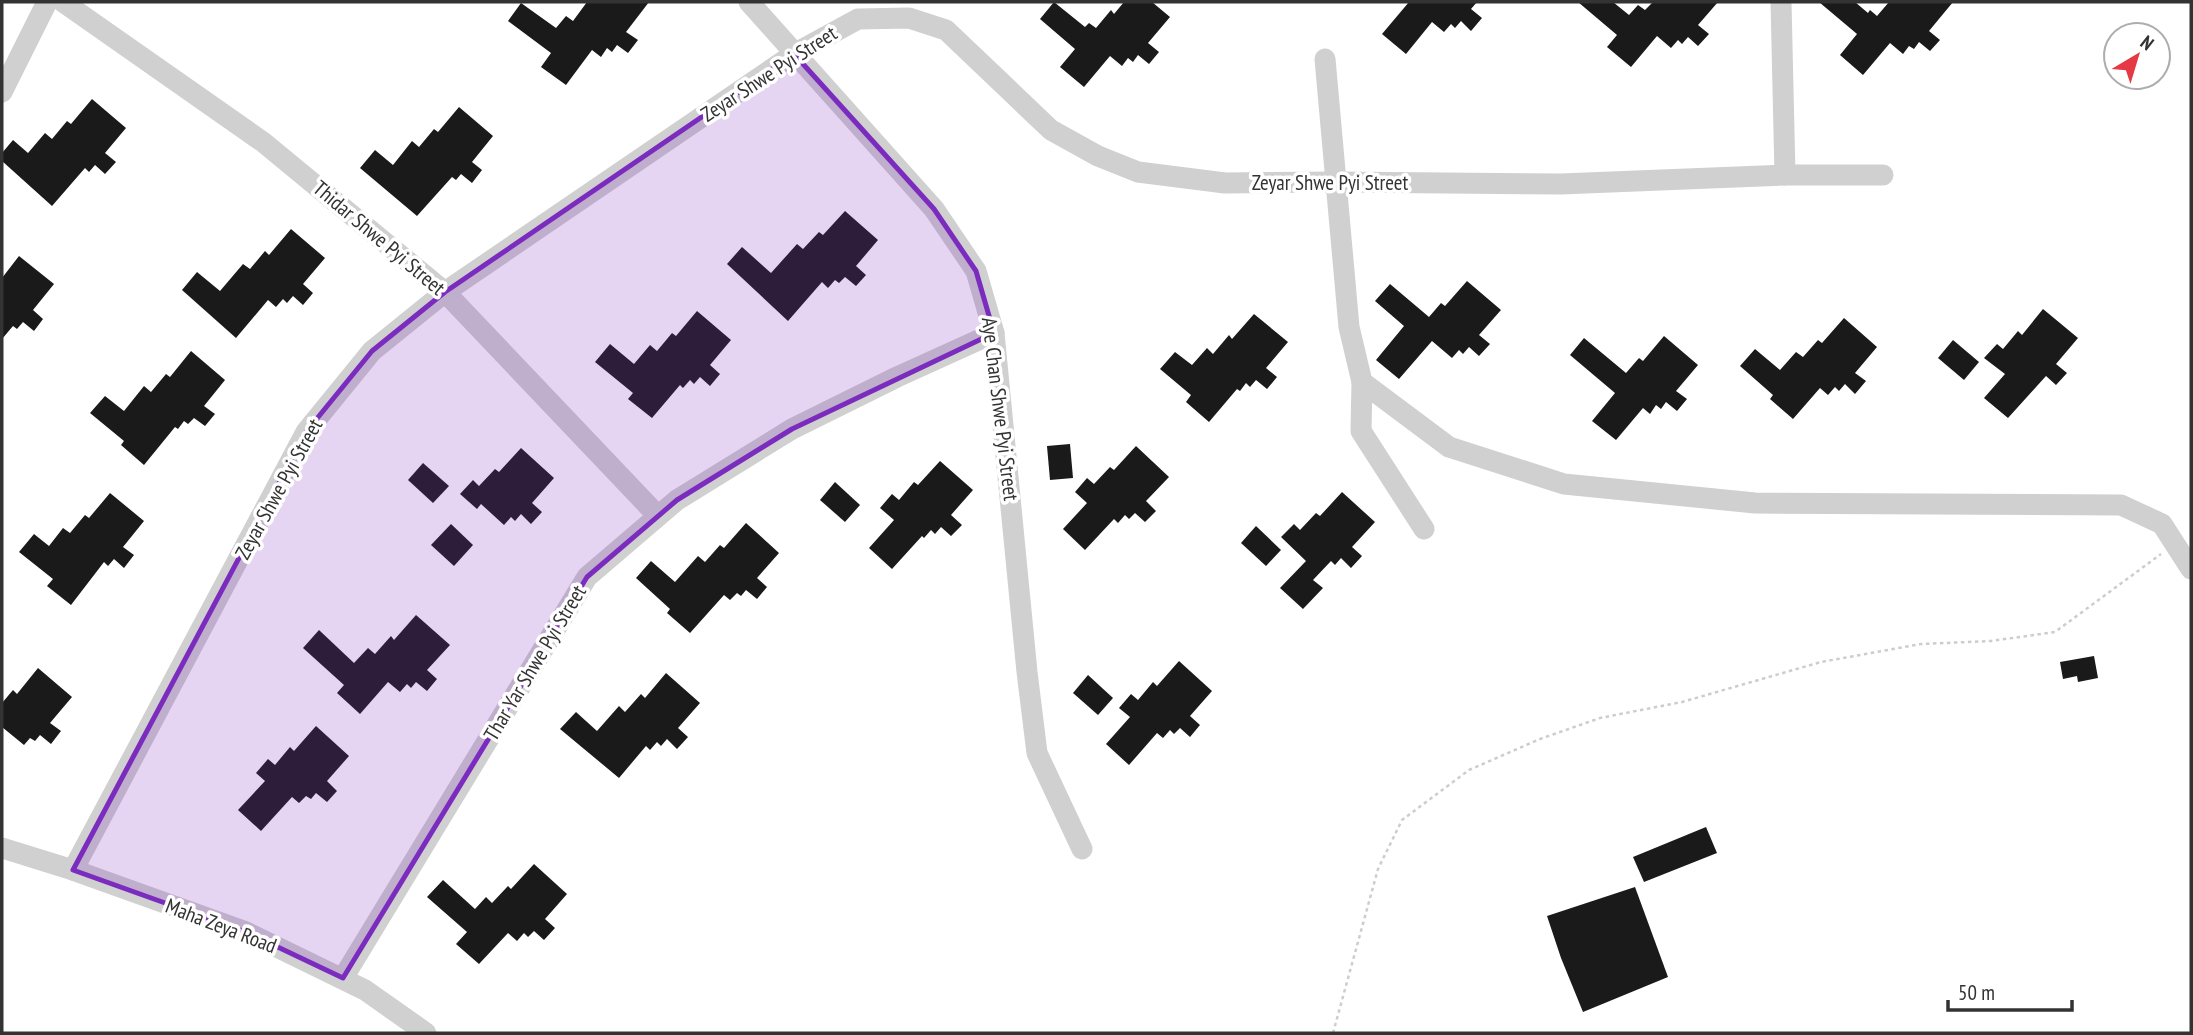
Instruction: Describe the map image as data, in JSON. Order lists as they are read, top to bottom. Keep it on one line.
{"streets":{"street":["Zeyar Shwe Pyi Street","Thidar Shwe Pyi Street","Aye Chan Shwe Pyi Street","Thar Yar Shwe Pyi Street","Maha Zeya Road"]},"crossings":[["Zeyar Shwe Pyi Street","Thidar Shwe Pyi Street"],["Zeyar Shwe Pyi Street","Aye Chan Shwe Pyi Street"],["Zeyar Shwe Pyi Street","Maha Zeya Road"],["Thidar Shwe Pyi Street","Thar Yar Shwe Pyi Street"],["Aye Chan Shwe Pyi Street","Thar Yar Shwe Pyi Street"],["Thar Yar Shwe Pyi Street","Maha Zeya Road"]],"scale_bar":"50 m","north":"top right"}
